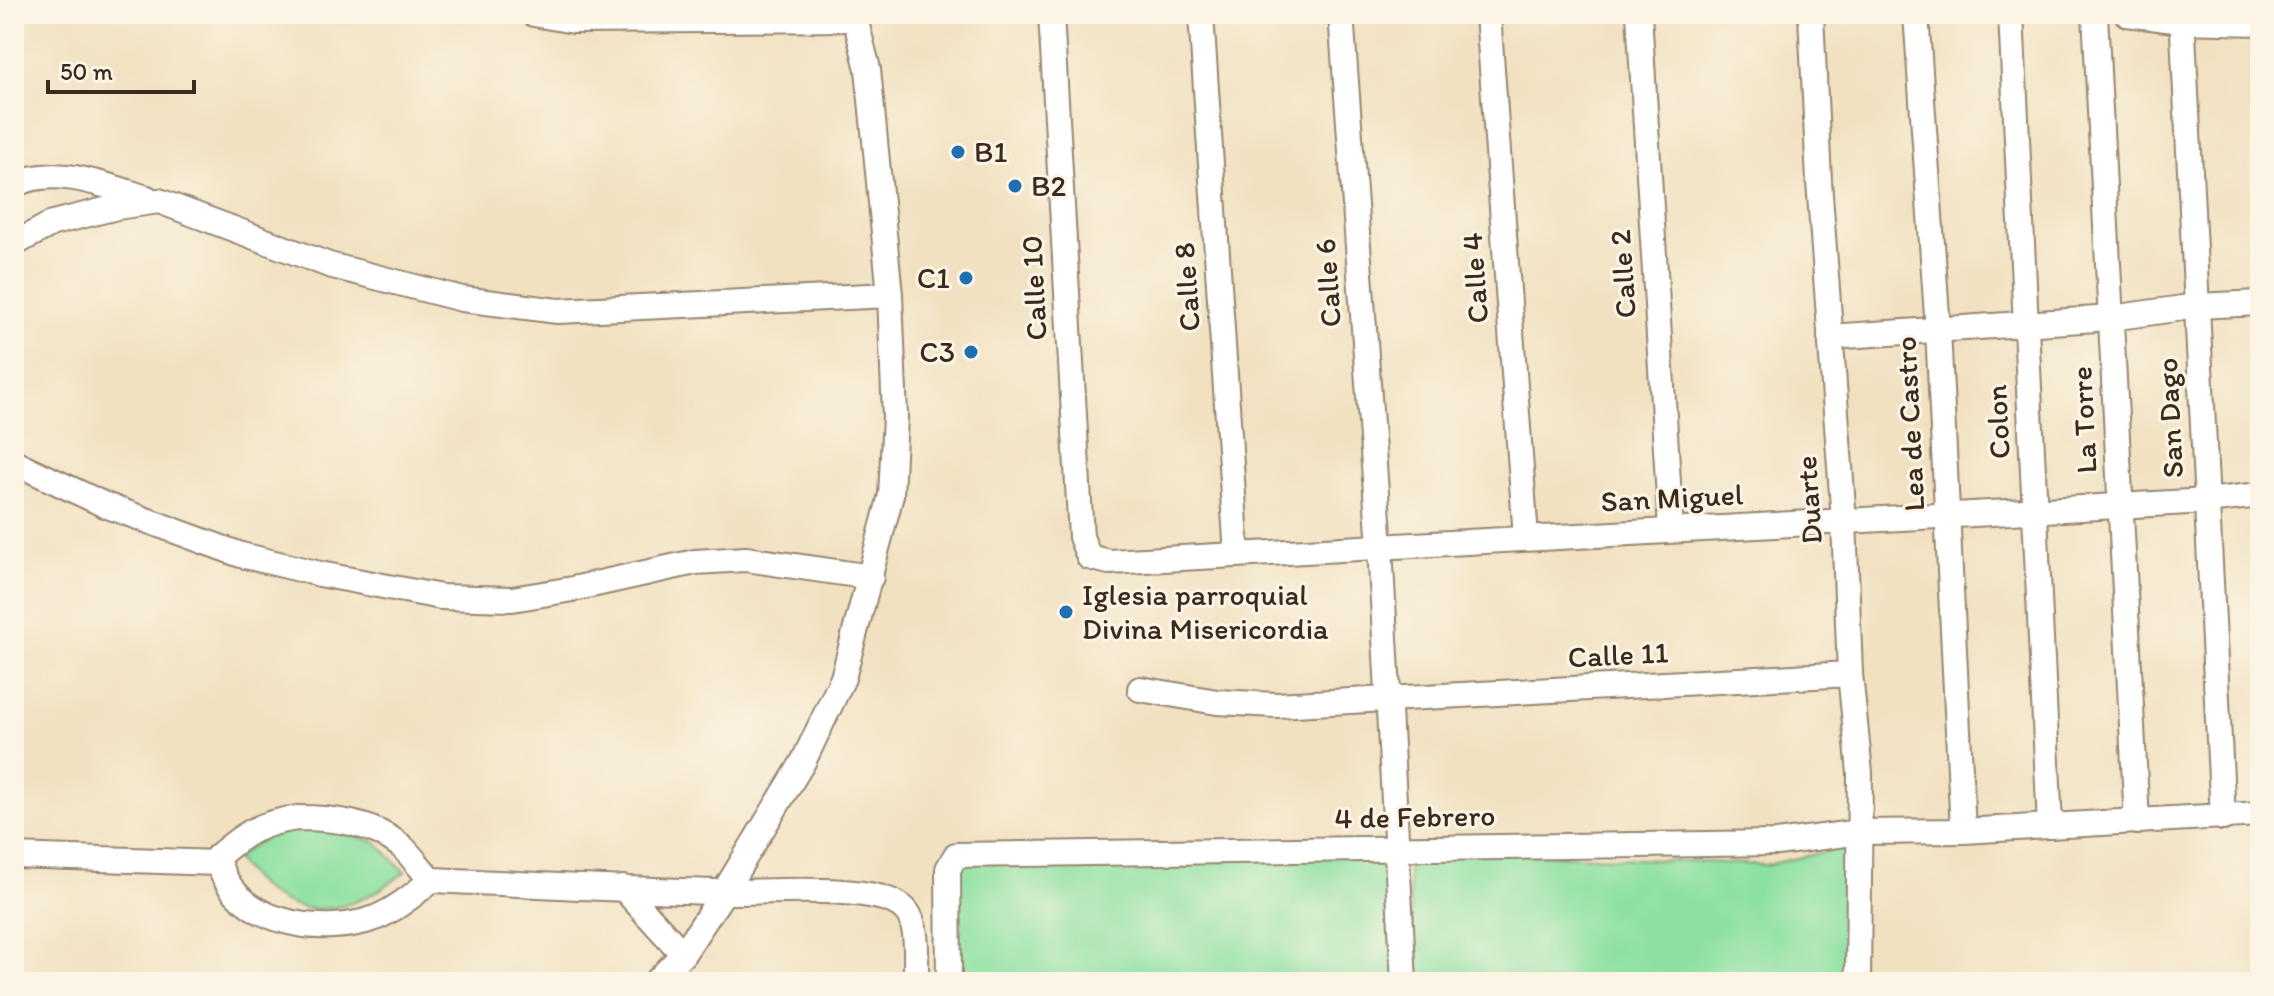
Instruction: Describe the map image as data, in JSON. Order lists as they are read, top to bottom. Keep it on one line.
{"streets":{"street":["Calle 2","Calle 4","Calle 6","Calle 8","Calle 10","San Dago","La Torre","Colon","Lea de Castro","San Miguel","Duarte","Calle 11","4 de Febrero"]},"crossings":[["Calle 2","San Miguel"],["Calle 4","San Miguel"],["Calle 6","San Miguel"],["Calle 6","Calle 11"],["Calle 6","4 de Febrero"],["Calle 8","San Miguel"],["Calle 10","San Miguel"],["San Dago","San Miguel"],["San Dago","4 de Febrero"],["La Torre","San Miguel"],["La Torre","4 de Febrero"],["Colon","San Miguel"],["Colon","4 de Febrero"],["Lea de Castro","San Miguel"],["Lea de Castro","4 de Febrero"],["San Miguel","Duarte"],["Duarte","Calle 11"],["Duarte","4 de Febrero"]],"places":["B1","B2","C1","C3","Iglesia parroquial Divina Misericordia"],"scale_bar":"50 m"}
